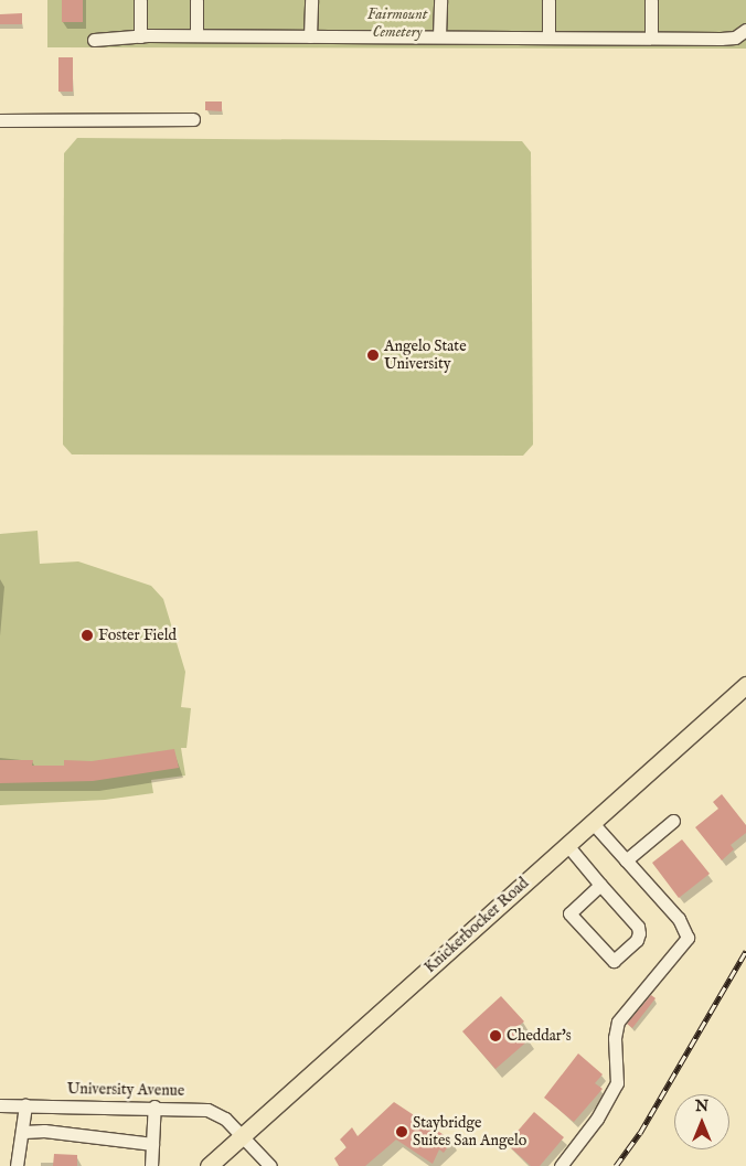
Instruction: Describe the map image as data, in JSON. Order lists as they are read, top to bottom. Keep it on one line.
{"streets":{"main road":["Knickerbocker Road"],"street":["University Avenue"]},"crossings":[["Knickerbocker Road","University Avenue"]],"parks":["Fairmount Cemetery"],"places":["Angelo State University","Foster Field","Cheddar's","Staybridge Suites San Angelo"],"north":"top"}
